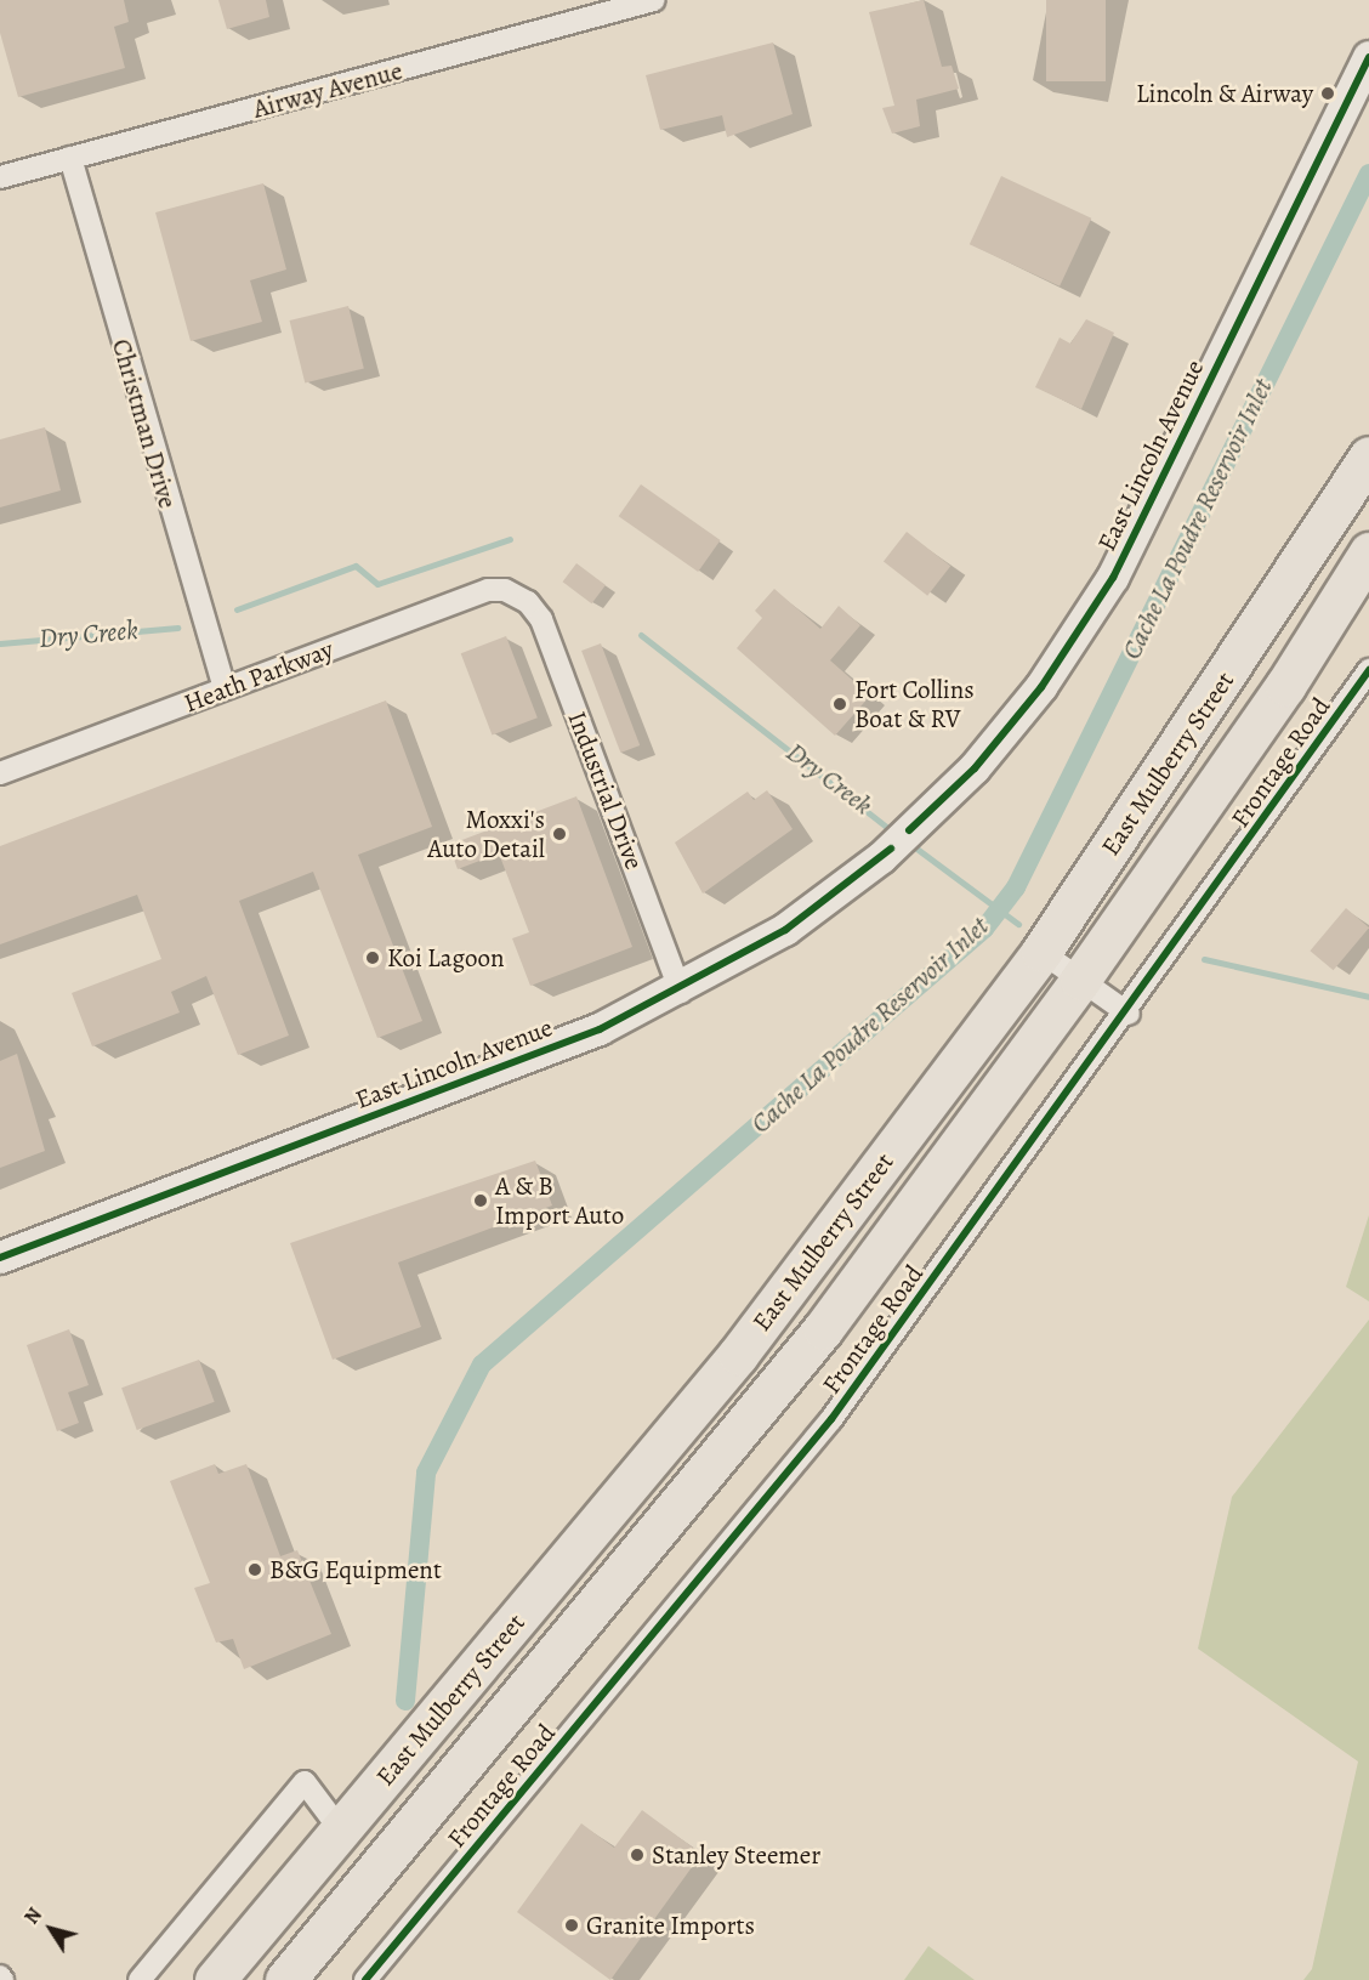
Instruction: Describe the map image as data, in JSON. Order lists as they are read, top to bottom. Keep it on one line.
{"streets":{"highway":["East Mulberry Street"],"street":["Airway Avenue","Christman Drive","East Lincoln Avenue","Heath Parkway","Frontage Road","Industrial Drive"]},"crossings":[["Airway Avenue","Christman Drive"],["Christman Drive","Heath Parkway"],["East Lincoln Avenue","Industrial Drive"],["Heath Parkway","Industrial Drive"]],"water":["Cache La Poudre Reservoir Inlet","Dry Creek"],"places":["Lincoln & Airway","Fort Collins Boat & RV","Moxxi's Auto Detail","Koi Lagoon","A & B Import Auto","B&G Equipment","Stanley Steemer","Granite Imports"],"north":"top left"}
